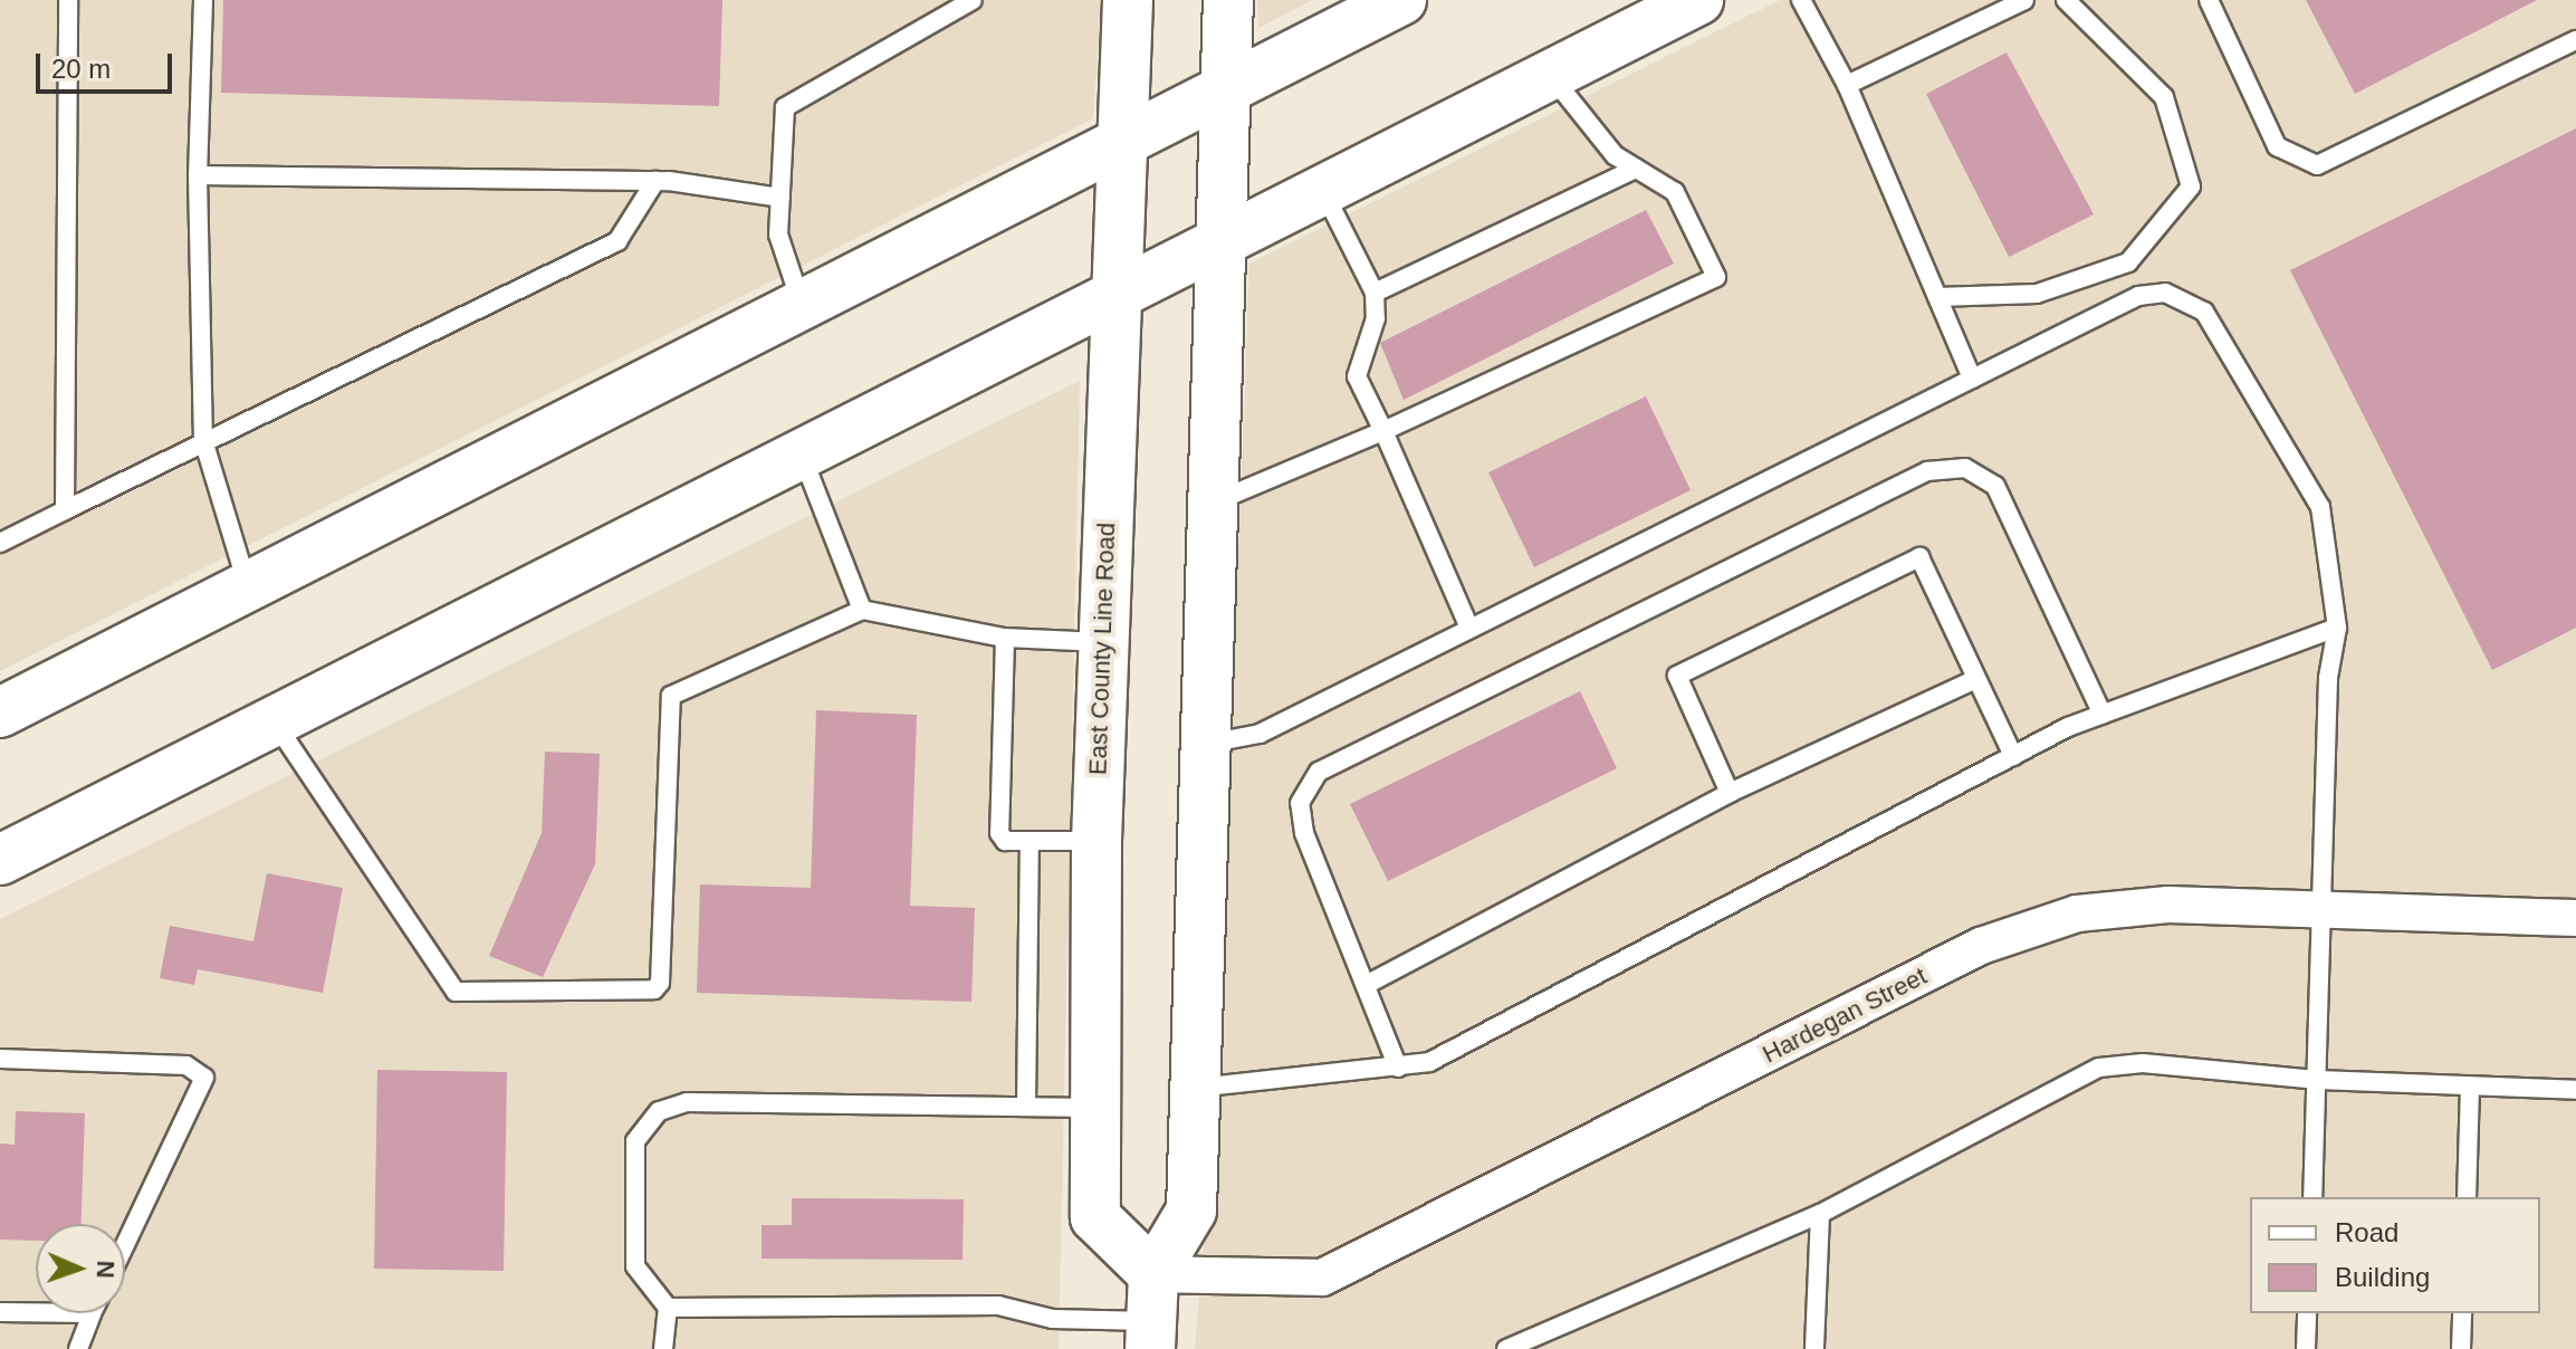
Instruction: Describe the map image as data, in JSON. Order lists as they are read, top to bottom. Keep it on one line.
{"streets":{"main road":["East County Line Road"],"street":["Hardegan Street"]},"crossings":[["East County Line Road","Hardegan Street"]],"legend":["Road","Building"],"scale_bar":"20 m","north":"right"}
